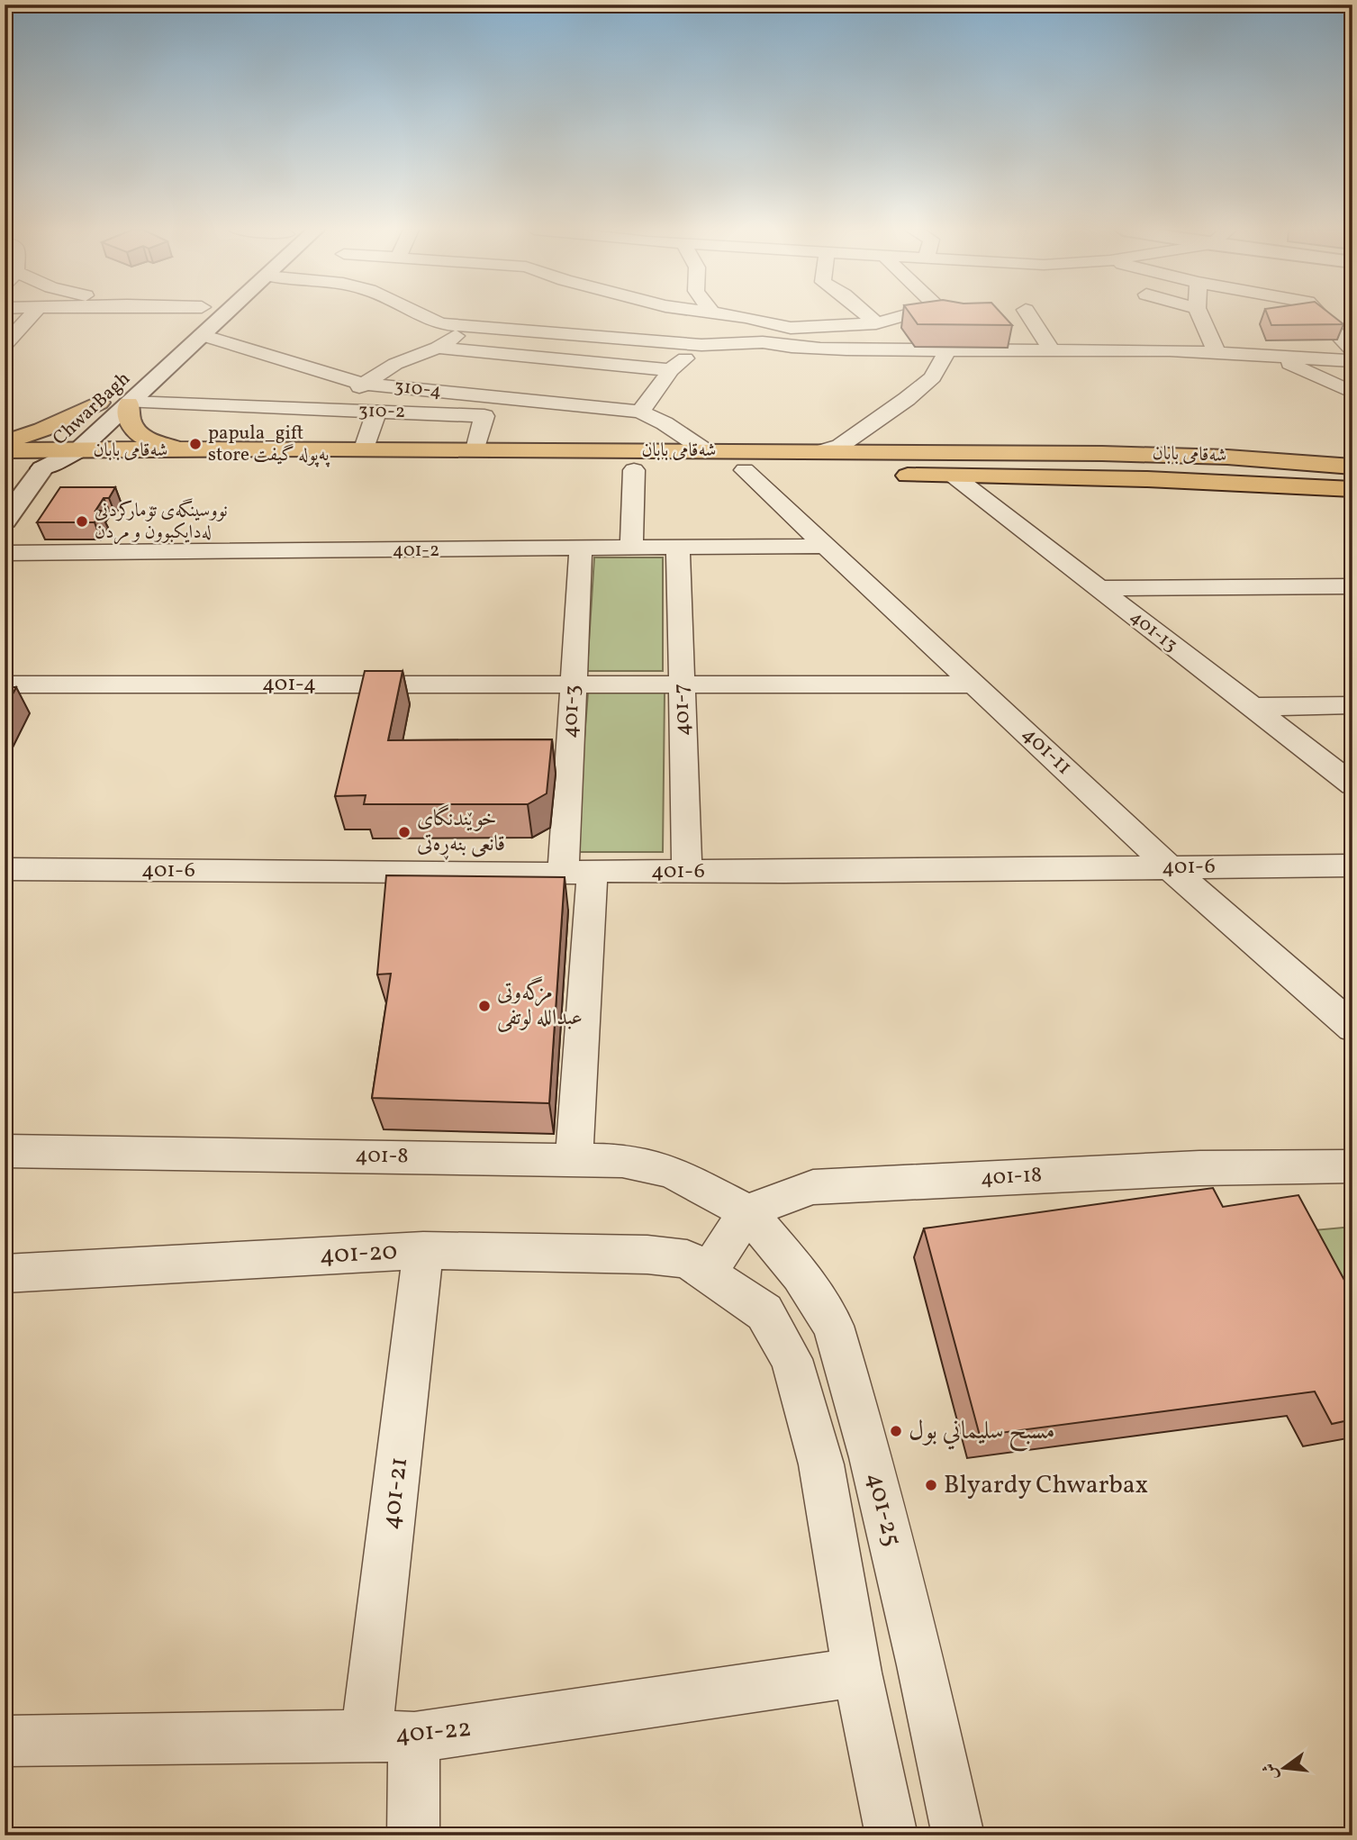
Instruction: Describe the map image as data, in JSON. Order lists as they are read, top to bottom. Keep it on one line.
{"streets":{"main road":["ChwarBagh","شەقامی بابان"],"street":["310-4","310-2","401-2","401-13","401-4","401-7","401-3","401-11","401-6","401-8","401-18","401-20","401-21","401-25","401-22"]},"crossings":[["ChwarBagh","310-2"],["ChwarBagh","شەقامی بابان"],["310-2","شەقامی بابان"],["شەقامی بابان","401-13"],["شەقامی بابان","401-11"],["401-2","401-7"],["401-2","401-3"],["401-2","401-11"],["401-4","401-7"],["401-4","401-3"],["401-4","401-11"],["401-7","401-6"],["401-3","401-6"],["401-3","401-8"],["401-11","401-6"],["401-8","401-18"],["401-8","401-25"],["401-18","401-25"],["401-20","401-21"],["401-21","401-22"]],"places":["papula_gift store پەپولە گیفت","نووسینگەی تۆمارکردنی لەدایکبوون و مردن","خوێندنگای قانعی بنەڕەتی","مزگەوتی عبداللە لوتفی","مسبح سلیماني بول","Blyardy Chwarbax"],"north":"left"}
